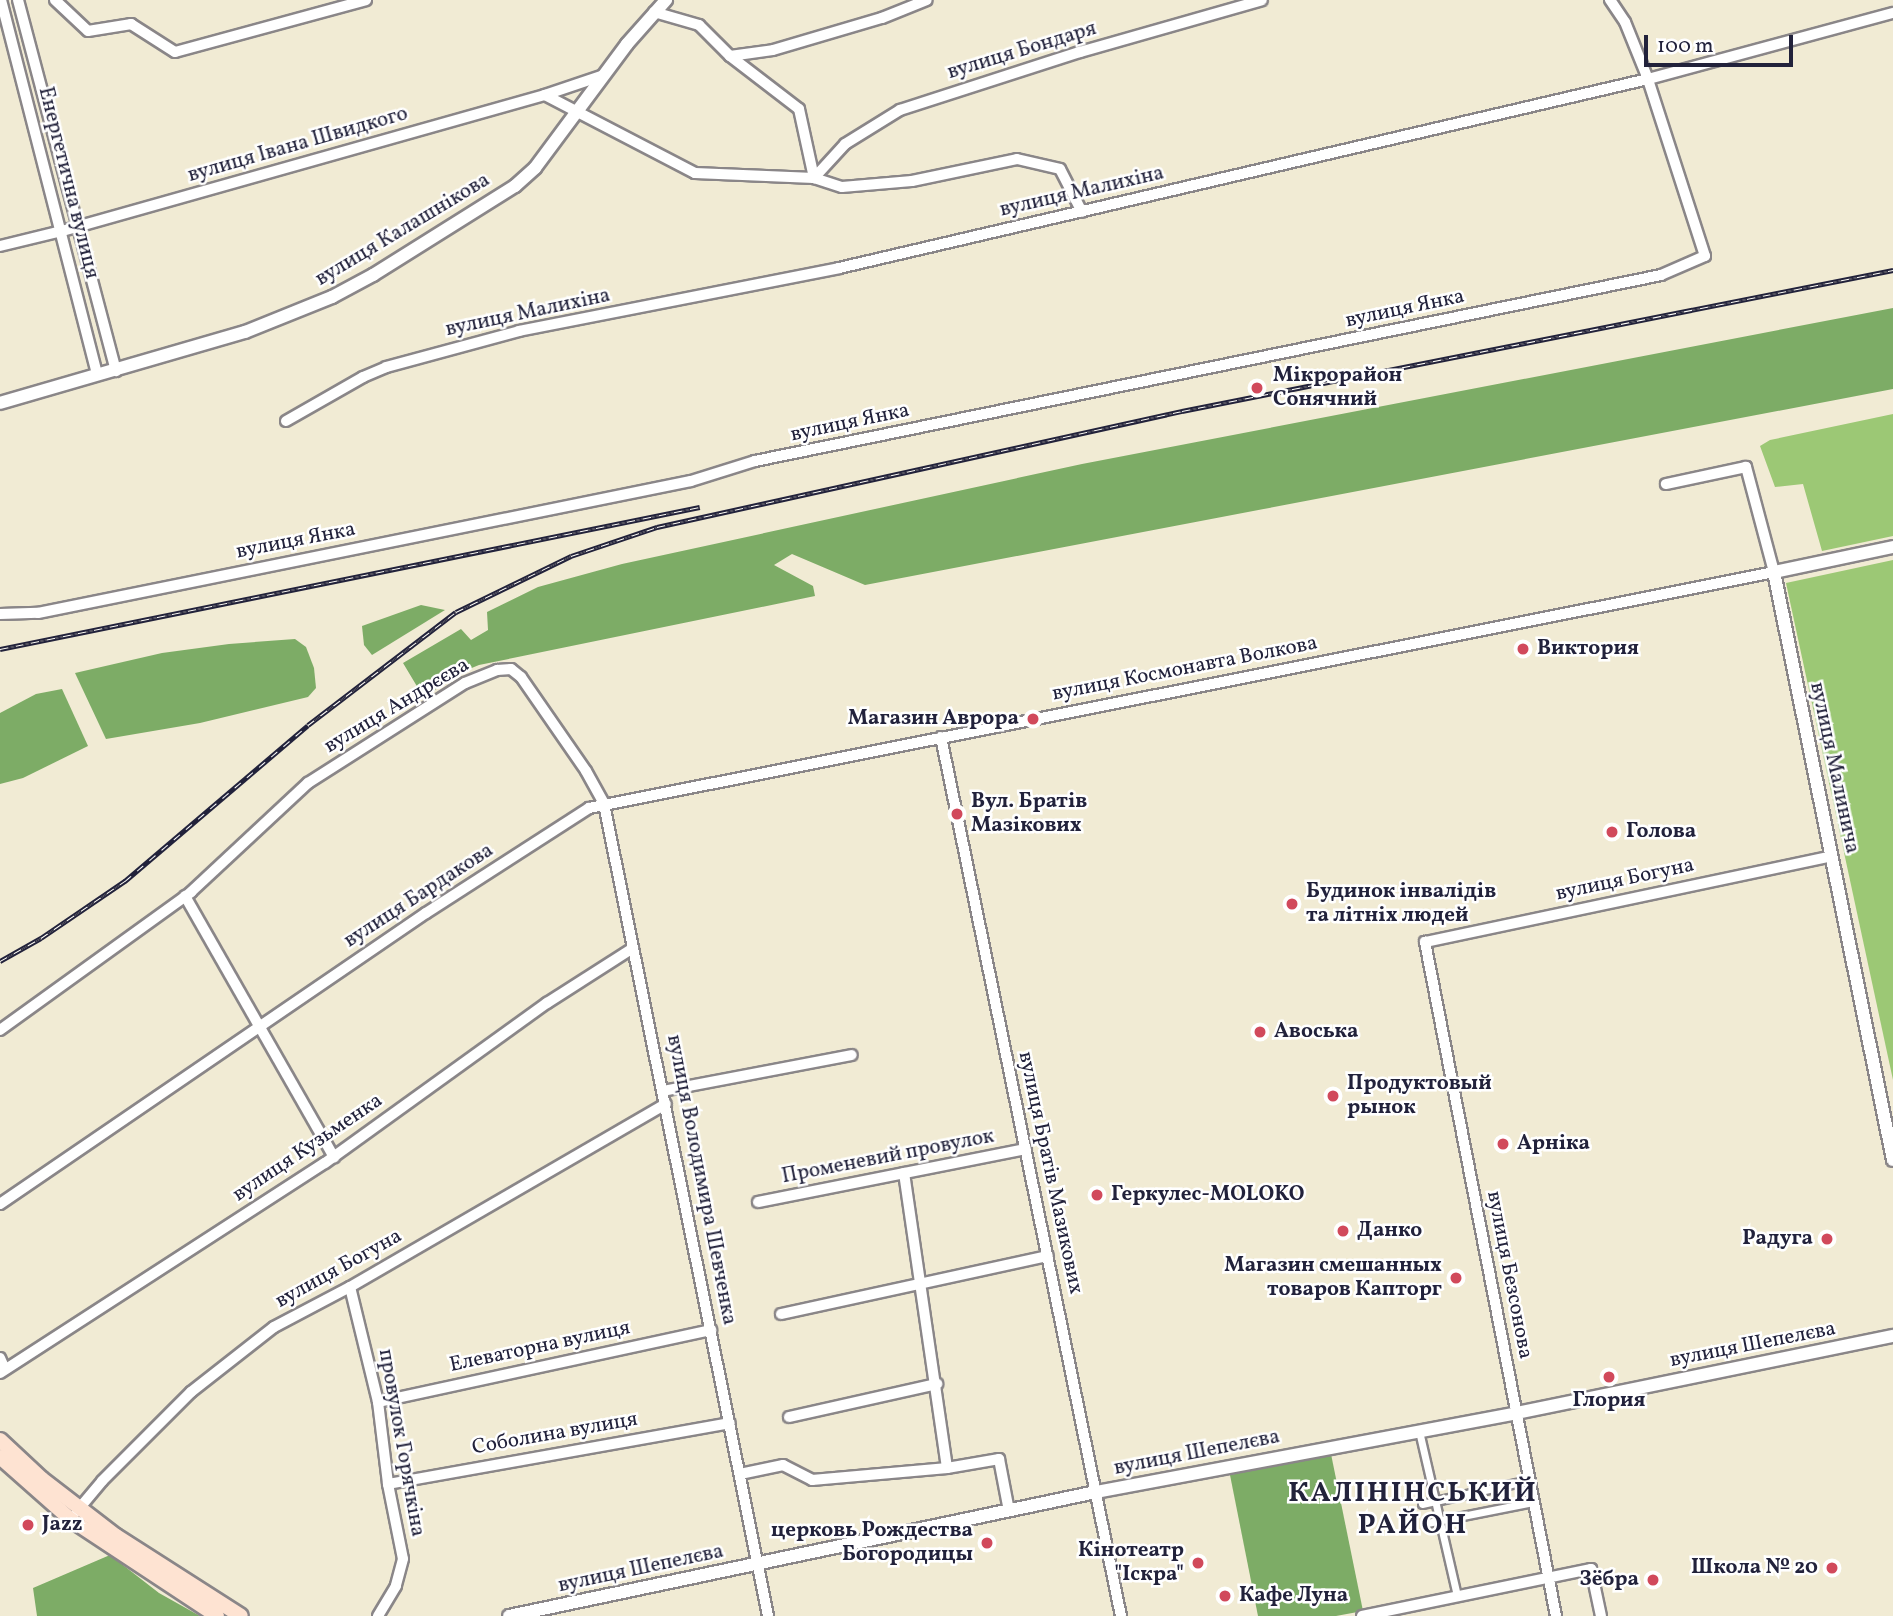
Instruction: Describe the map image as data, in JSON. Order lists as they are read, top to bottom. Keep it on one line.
{"streets":{"street":["вулиця Бондаря","вулиця Івана Швидкого","Енергетична вулиця","вулиця Малихіна","вулиця Калашнікова","вулиця Янка","вулиця Космонавта Волкова","вулиця Андрєєва","вулиця Малинича","вулиця Богуна","вулиця Бардакова","вулиця Кузьменка","Променевий провулок","вулиця Братів Мазикових","вулиця Володимира Шевченка","вулиця Безсонова","вулиця Шепелєва","Елеваторна вулиця","Соболина вулиця","провулок Горячкіна"]},"crossings":[["вулиця Івана Швидкого","Енергетична вулиця"],["вулиця Івана Швидкого","вулиця Калашнікова"],["Енергетична вулиця","вулиця Калашнікова"],["вулиця Малихіна","вулиця Янка"],["вулиця Космонавта Волкова","вулиця Андрєєва"],["вулиця Космонавта Волкова","вулиця Малинича"],["вулиця Космонавта Волкова","вулиця Бардакова"],["вулиця Космонавта Волкова","вулиця Братів Мазикових"],["вулиця Космонавта Волкова","вулиця Володимира Шевченка"],["вулиця Андрєєва","вулиця Бардакова"],["вулиця Андрєєва","вулиця Володимира Шевченка"],["вулиця Малинича","вулиця Богуна"],["вулиця Богуна","вулиця Володимира Шевченка"],["вулиця Богуна","вулиця Безсонова"],["вулиця Богуна","провулок Горячкіна"],["вулиця Бардакова","вулиця Володимира Шевченка"],["вулиця Кузьменка","вулиця Володимира Шевченка"],["Променевий провулок","вулиця Братів Мазикових"],["вулиця Братів Мазикових","вулиця Шепелєва"],["вулиця Володимира Шевченка","вулиця Шепелєва"],["вулиця Володимира Шевченка","Елеваторна вулиця"],["вулиця Володимира Шевченка","Соболина вулиця"],["вулиця Безсонова","вулиця Шепелєва"],["Елеваторна вулиця","провулок Горячкіна"],["Соболина вулиця","провулок Горячкіна"]],"districts":["КАЛІНІНСЬКИЙ РАЙОН"],"places":["Мікрорайон Сонячний","Виктория","Магазин Аврора","Вул. Братів Мазікових","Голова","Будинок інвалідів та літніх людей","Авоська","Продуктовый рынок","Арніка","Геркулес-MOLOKO","Данко","Радуга","Магазин смешанных товаров Капторг","Глория","Jazz","церковь Рождества Богородицы","Кінотеатр \"Іскра\"","Школа № 20","Зёбра","Кафе Луна"],"scale_bar":"100 m"}
